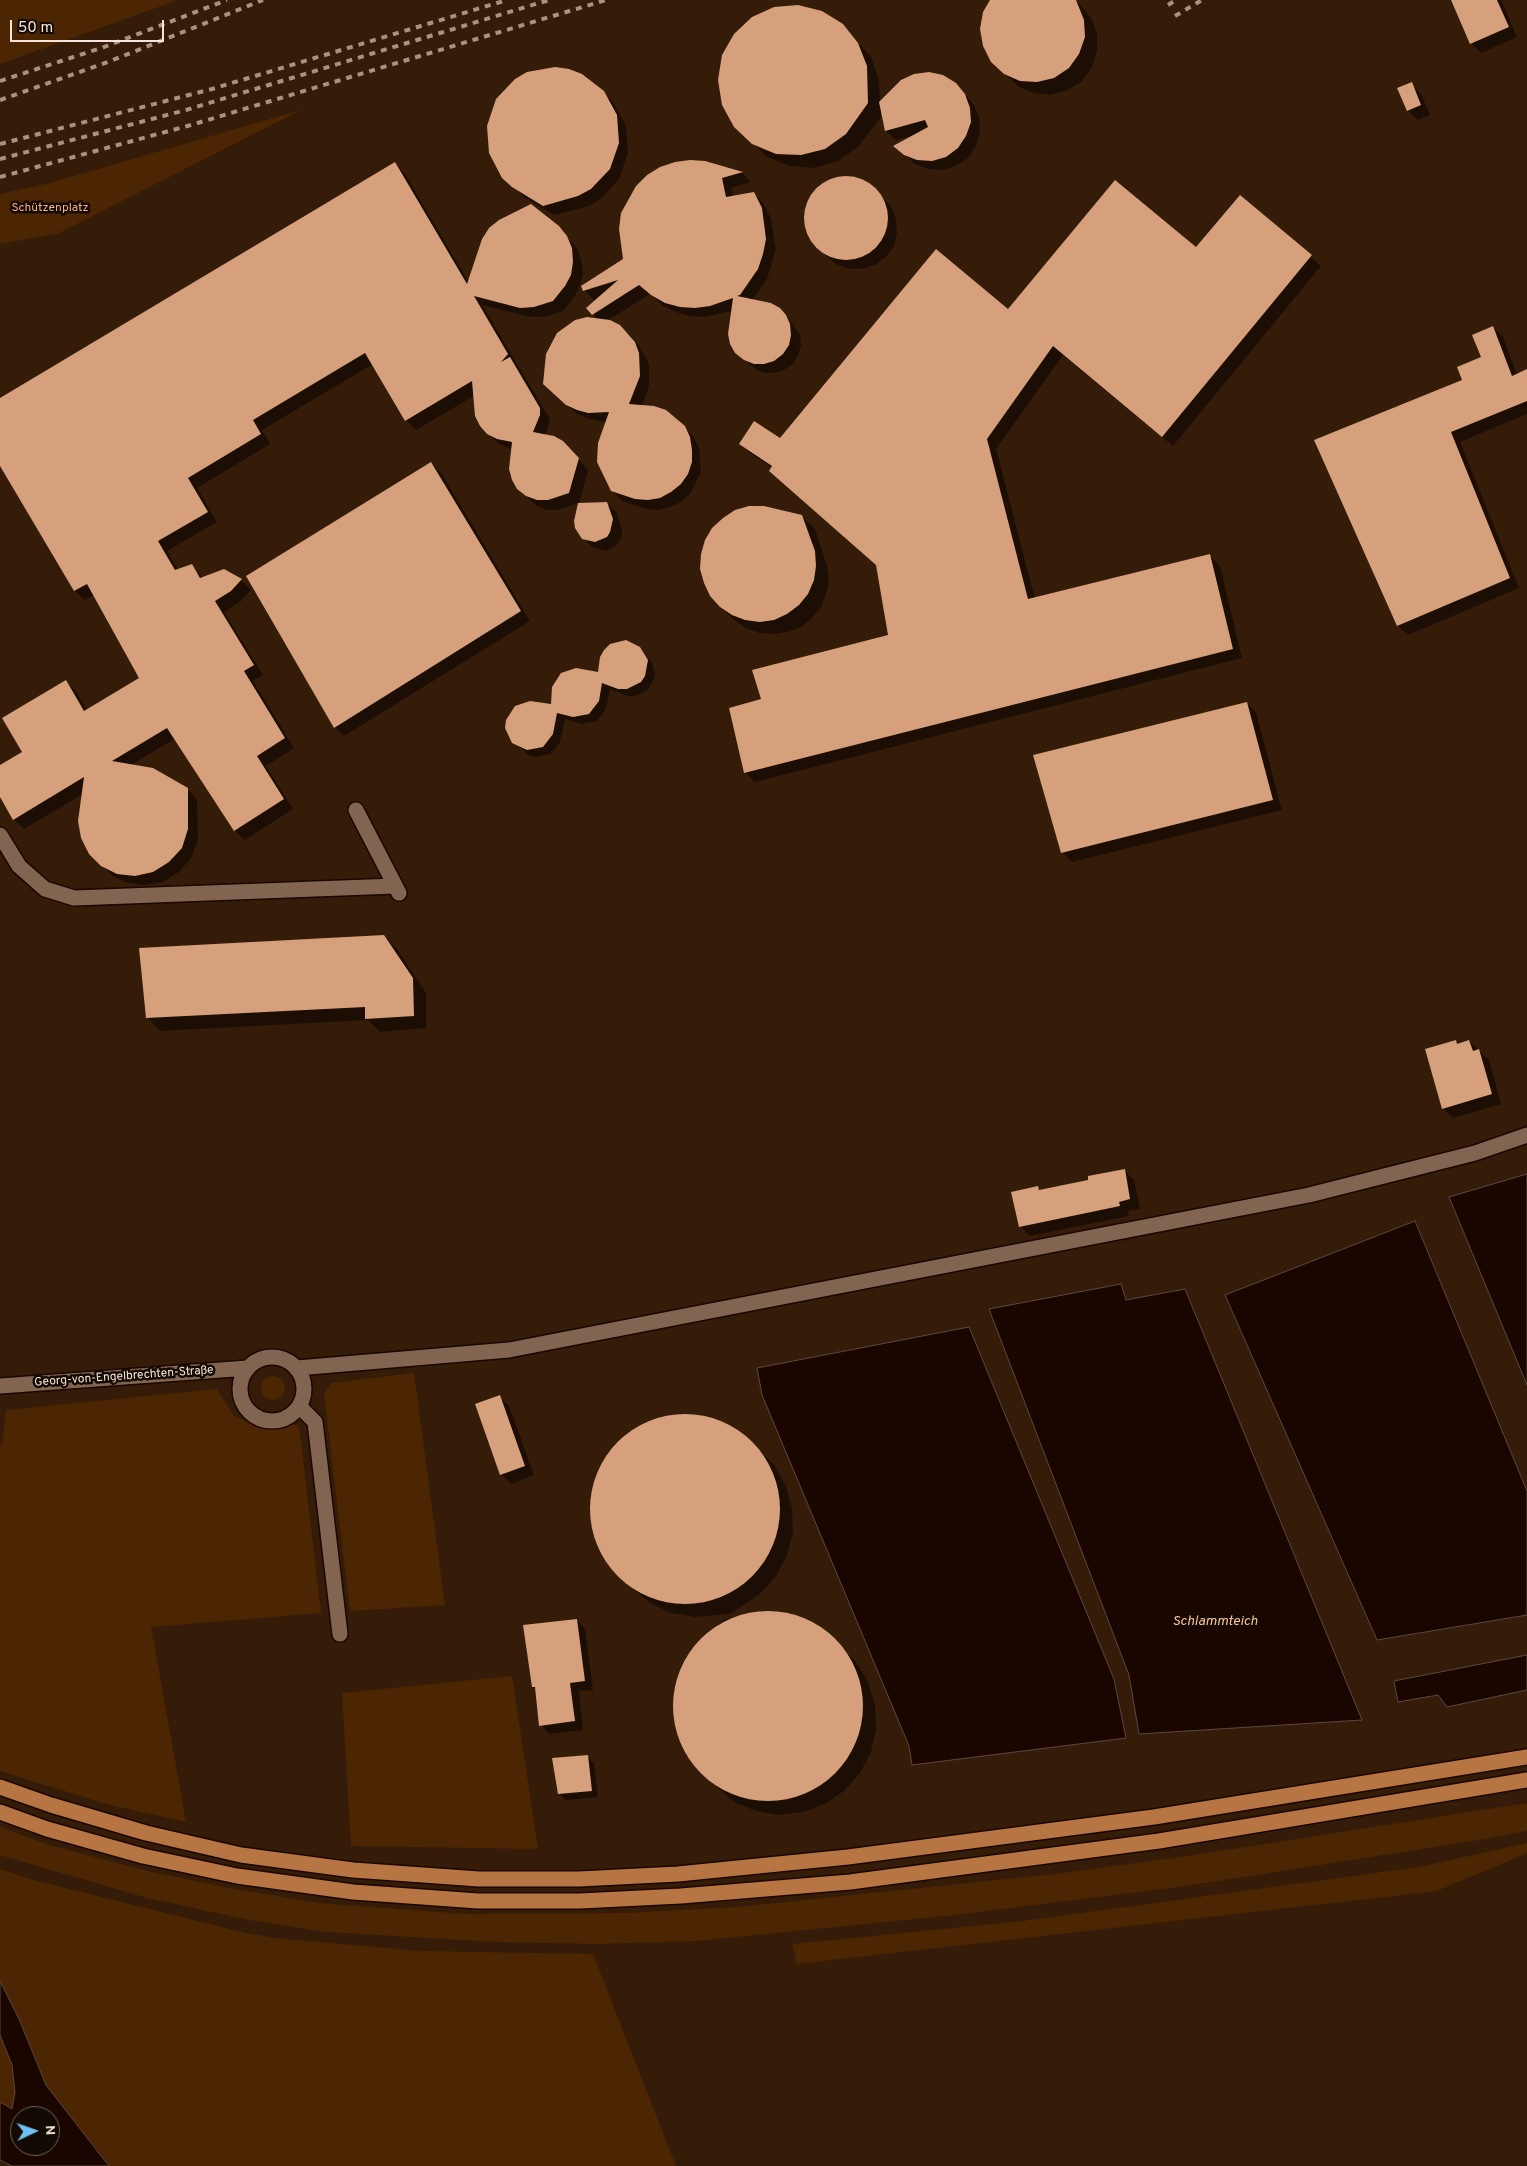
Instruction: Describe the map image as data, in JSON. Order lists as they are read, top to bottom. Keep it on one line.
{"streets":{"street":["Georg-von-Engelbrechten-Straße"]},"water":["Schlammteich"],"parks":["Schützenplatz"],"scale_bar":"50 m","north":"right"}
